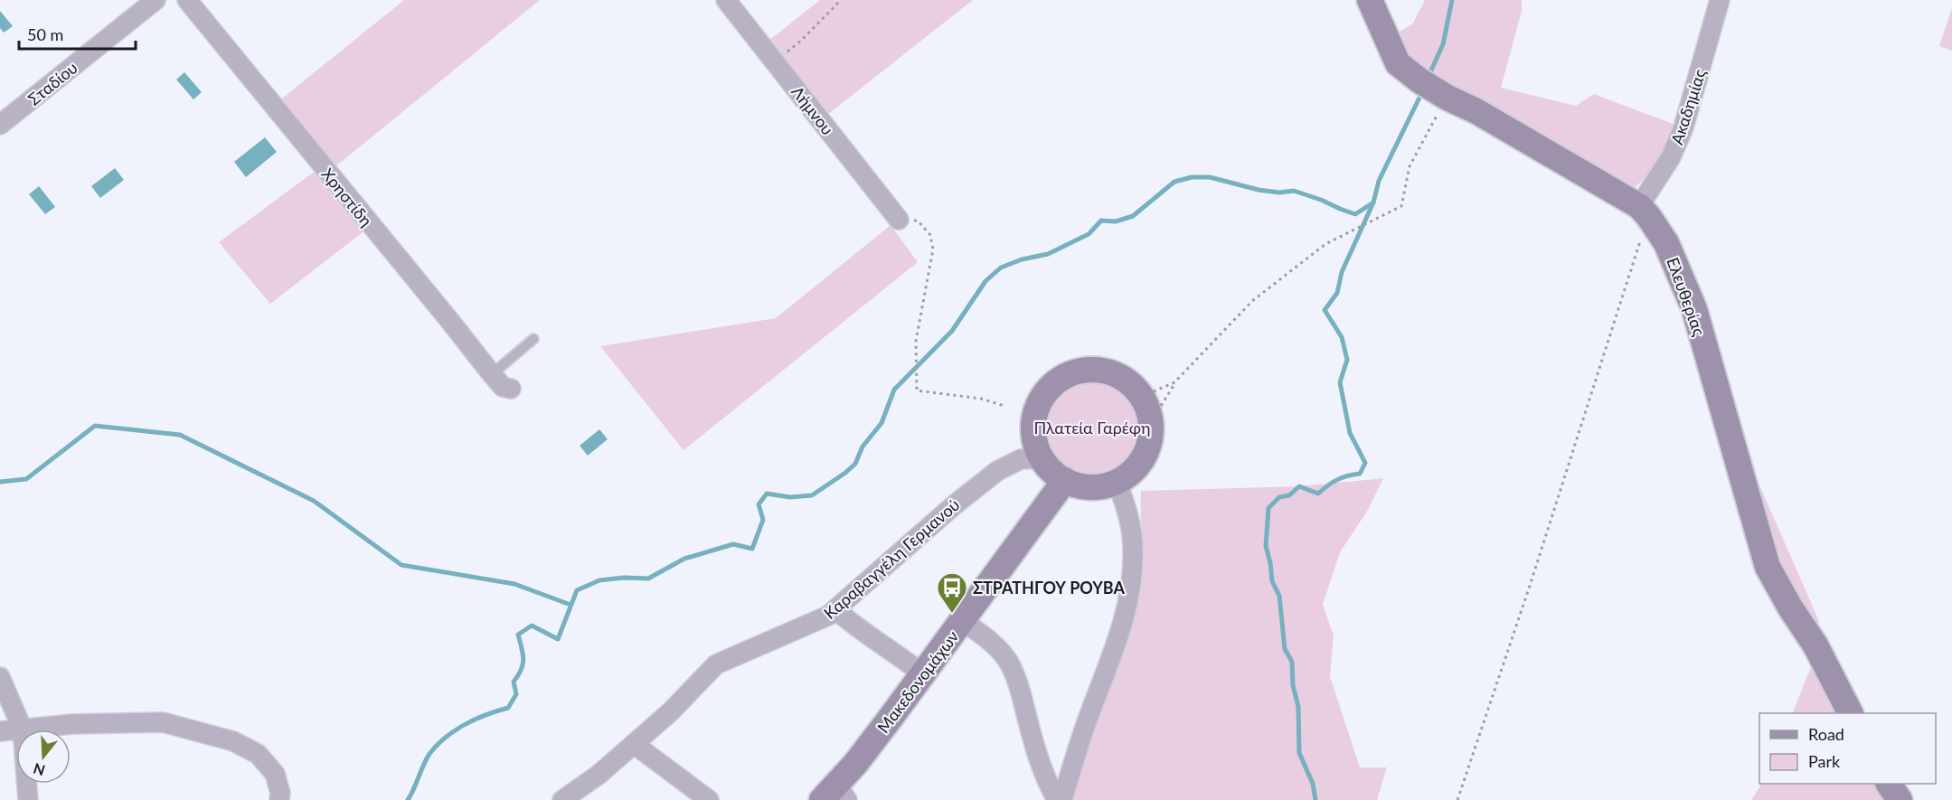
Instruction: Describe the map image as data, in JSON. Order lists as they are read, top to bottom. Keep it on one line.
{"streets":{"street":["Σταδίου","Ακαδημίας","Λήμνου","Χρηστίδη","Ελευθερίας","Καραβαγγέλη Γερμανού","Μακεδονομάχων"]},"crossings":[["Ακαδημίας","Ελευθερίας"],["Καραβαγγέλη Γερμανού","Μακεδονομάχων"]],"parks":["Πλατεία Γαρέφη"],"places":{"bus stop":["ΣΤΡΑΤΗΓΟΥ ΡΟΥΒΑ"]},"legend":["Road","Park"],"scale_bar":"50 m","north":"bottom"}
